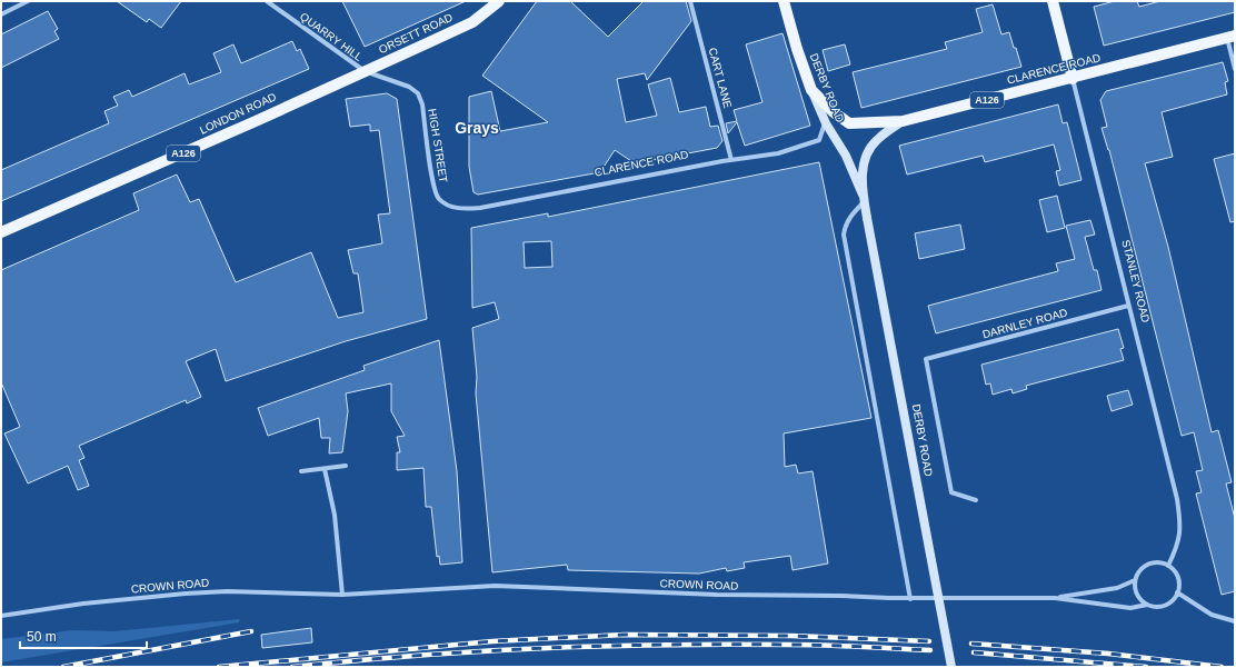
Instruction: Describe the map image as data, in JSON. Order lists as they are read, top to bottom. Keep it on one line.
{"streets":{"main road":["ORSETT ROAD","CLARENCE ROAD","DERBY ROAD","A126","LONDON ROAD","STANLEY ROAD"],"street":["QUARRY HILL","CART LANE","HIGH STREET","DARNLEY ROAD","CROWN ROAD"]},"crossings":[["ORSETT ROAD","QUARRY HILL"],["ORSETT ROAD","LONDON ROAD"],["ORSETT ROAD","HIGH STREET"],["QUARRY HILL","LONDON ROAD"],["QUARRY HILL","HIGH STREET"],["CLARENCE ROAD","CART LANE"],["CLARENCE ROAD","DERBY ROAD"],["CLARENCE ROAD","HIGH STREET"],["CLARENCE ROAD","STANLEY ROAD"],["LONDON ROAD","HIGH STREET"],["STANLEY ROAD","DARNLEY ROAD"],["STANLEY ROAD","CROWN ROAD"]],"districts":["Grays"],"scale_bar":"50 m"}
